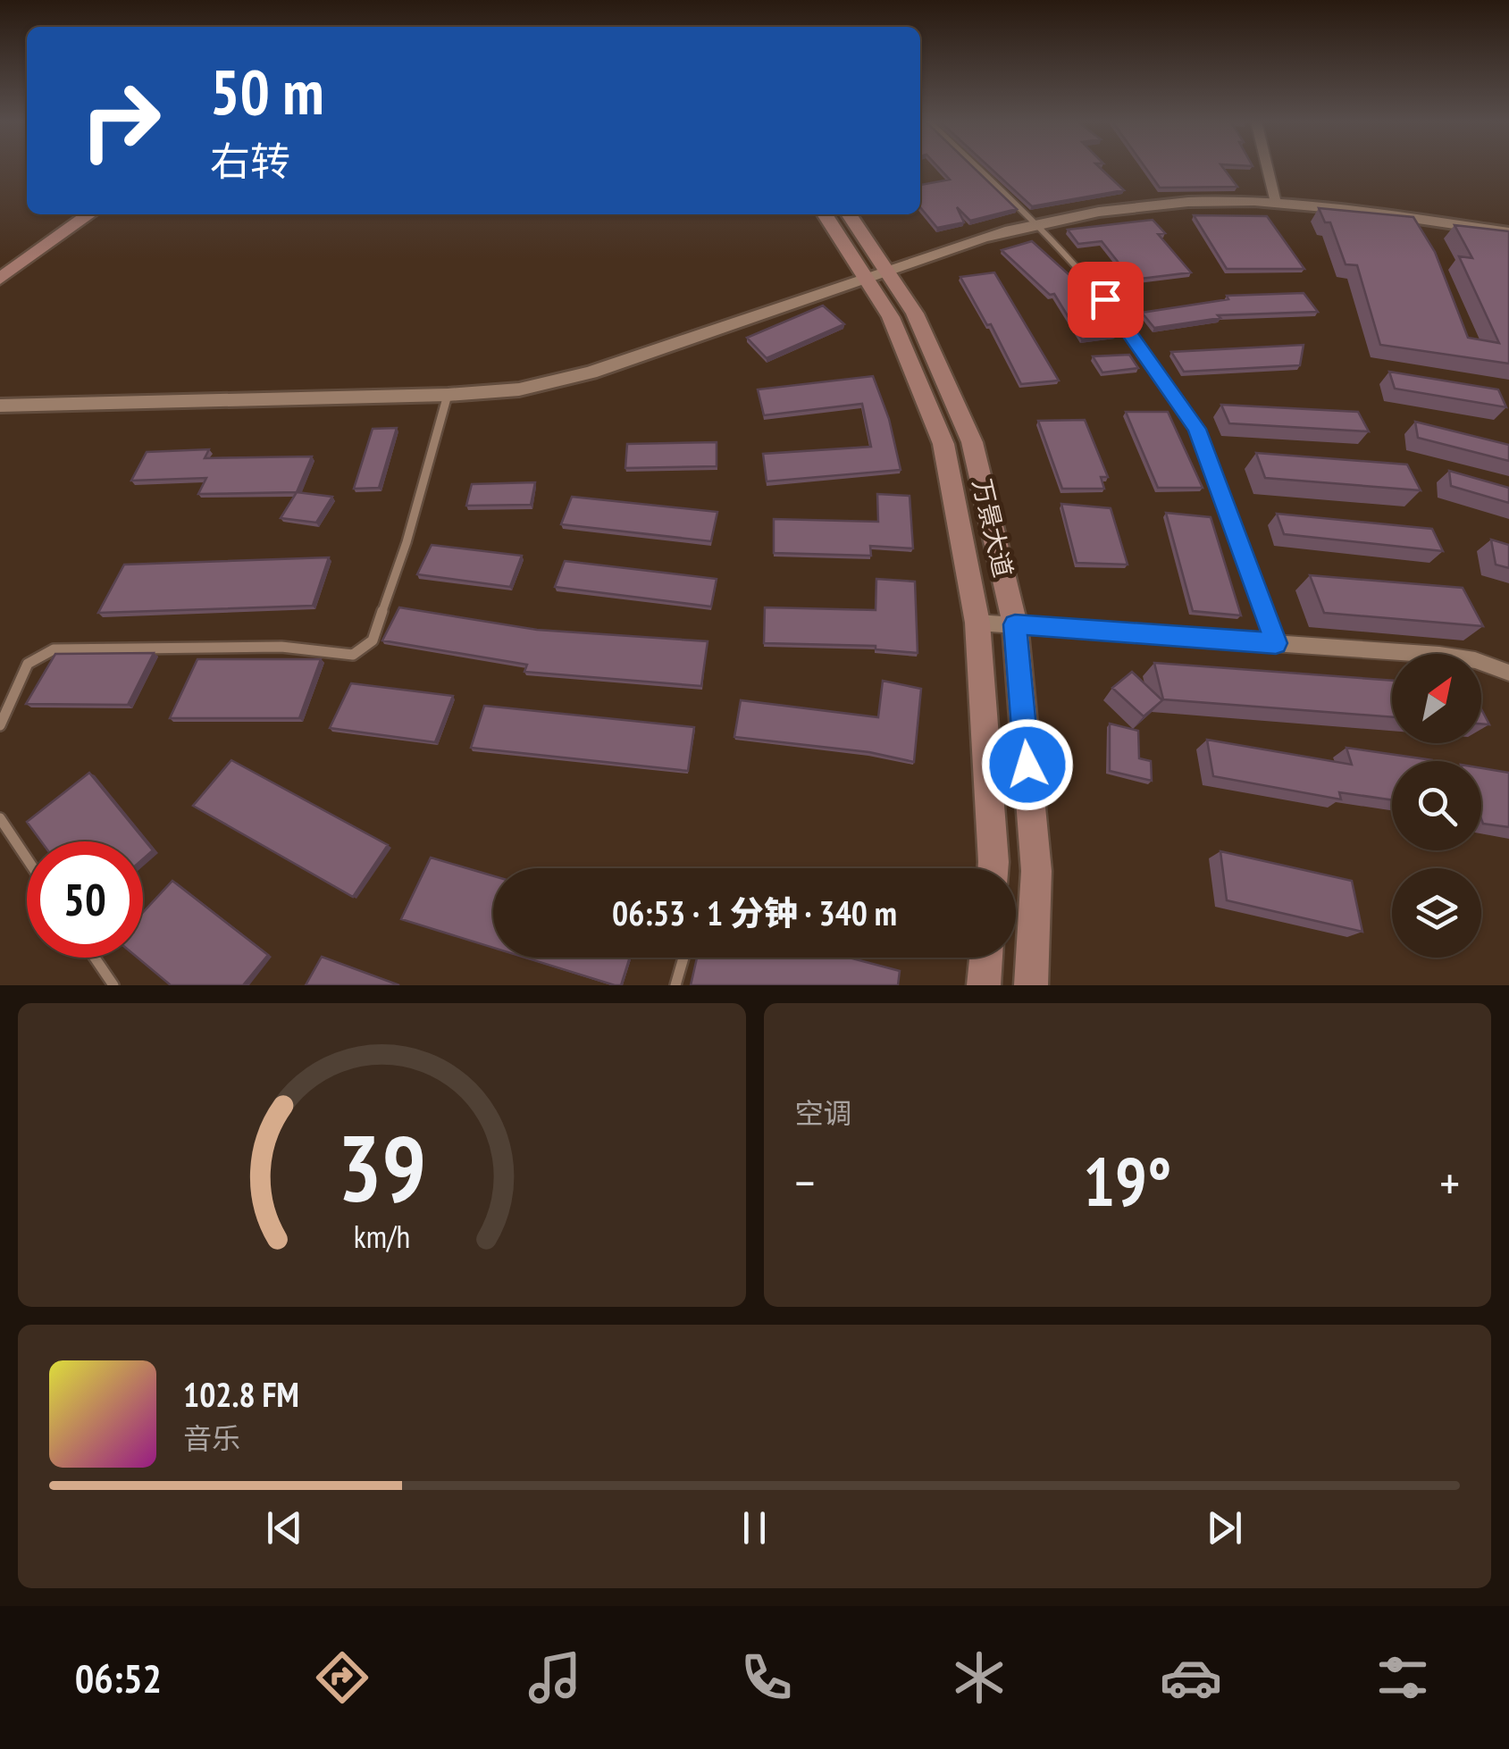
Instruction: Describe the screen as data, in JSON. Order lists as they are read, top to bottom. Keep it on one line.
{"streets":{"main road":["万景大道"]},"north":"top right","page":{"turn":["50 m","右转"],"limit":"50","trip":"06:53 · 1 分钟 · 340 m","tile":"空调","heat":["−","19°","+"],"song":["102.8 FM","音乐"],"tabs":"06:52","gauge":["39","km/h"]}}
